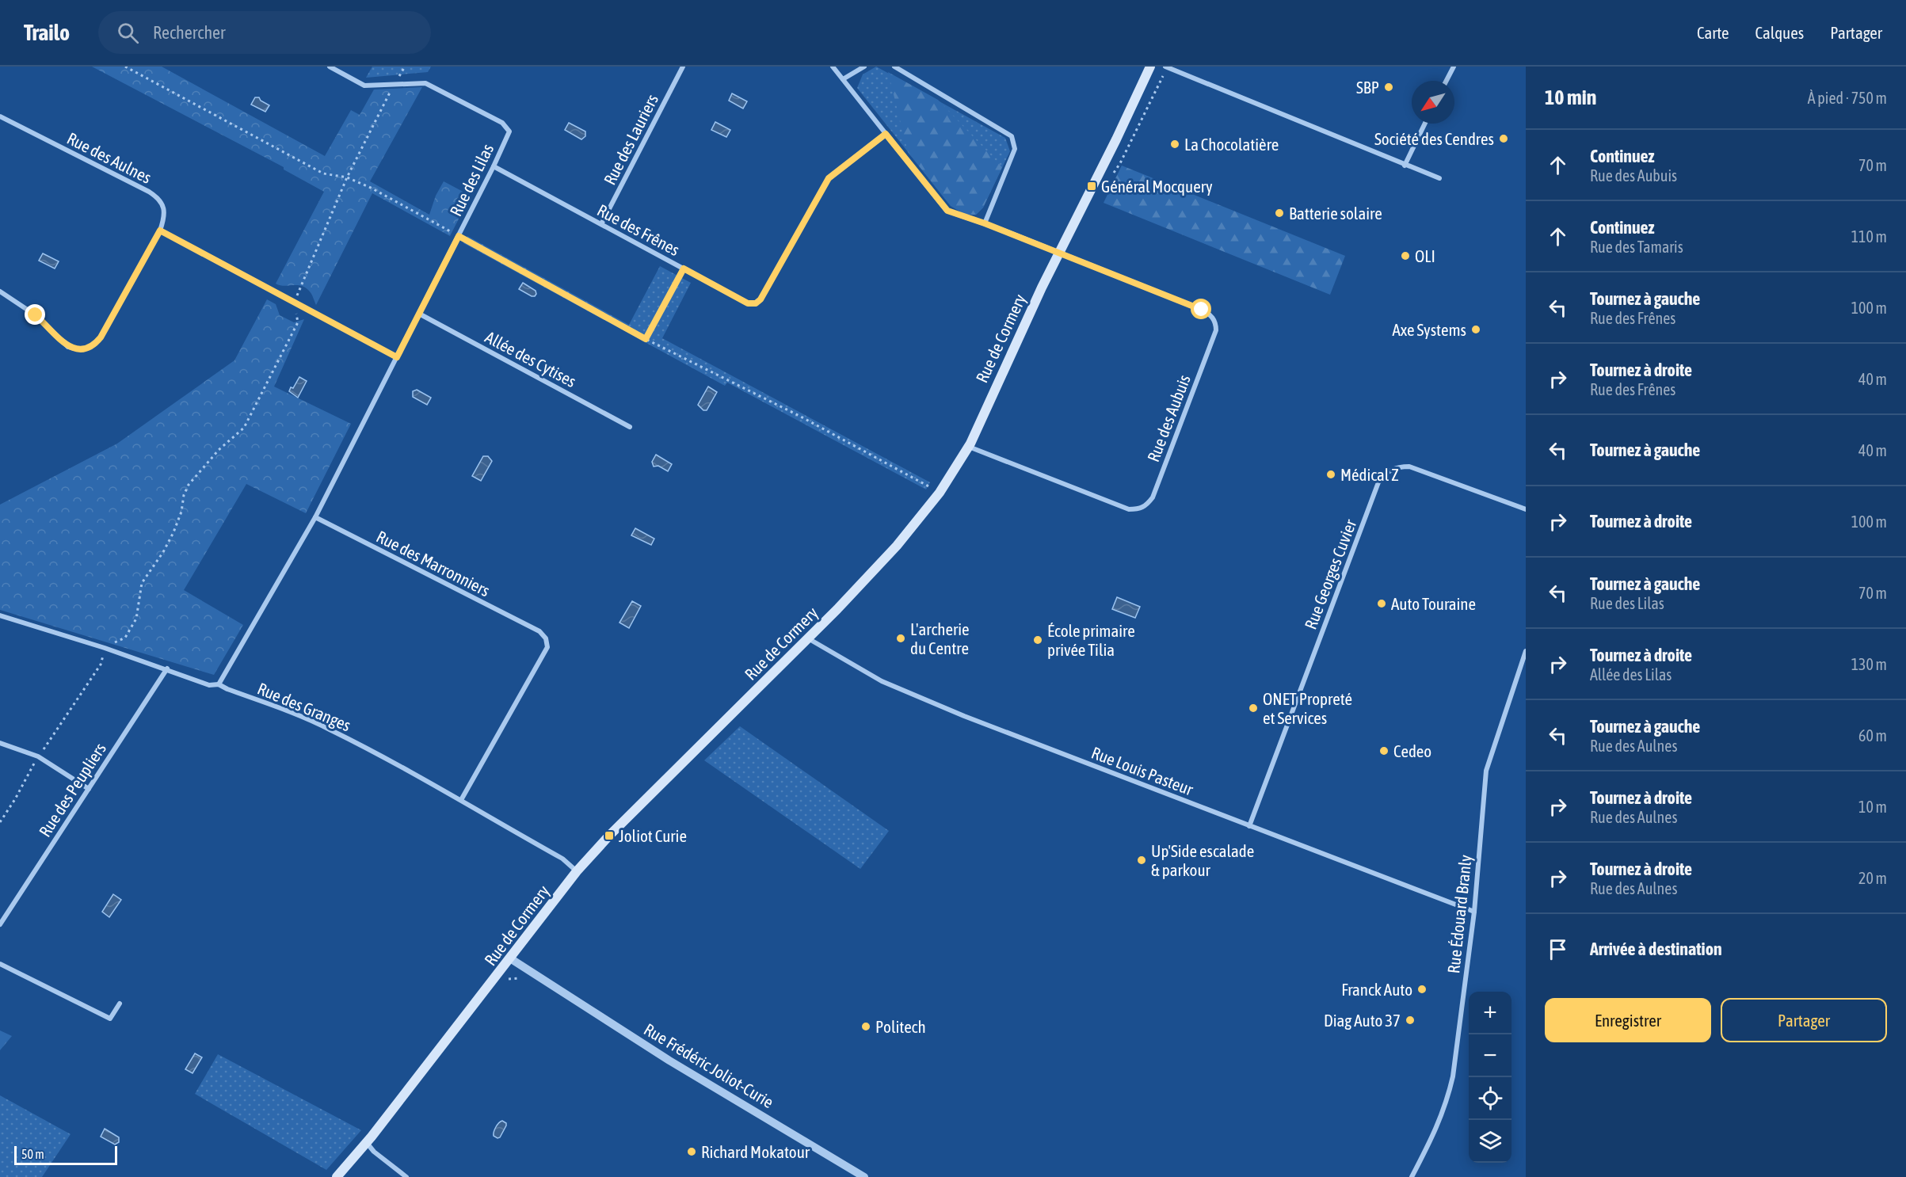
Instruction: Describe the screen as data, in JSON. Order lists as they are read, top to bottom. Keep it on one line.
{"streets":{"main road":["Rue de Cormery"],"street":["Rue des Lauriers","Rue des Aulnes","Rue des Lilas","Rue des Frênes","Allée des Cytises","Rue des Aubuis","Rue des Marronniers","Rue Georges Cuvier","Rue des Granges","Rue Louis Pasteur","Rue des Peupliers","Rue Édouard Branly","Rue Frédéric Joliot-Curie"]},"crossings":[["Rue des Lauriers","Rue des Frênes"],["Rue des Lilas","Rue des Frênes"],["Rue des Lilas","Allée des Cytises"],["Rue des Lilas","Rue des Marronniers"],["Rue des Frênes","Rue des Aubuis"],["Rue de Cormery","Rue des Aubuis"],["Rue de Cormery","Rue des Granges"],["Rue de Cormery","Rue Louis Pasteur"],["Rue de Cormery","Rue Frédéric Joliot-Curie"],["Rue des Marronniers","Rue des Granges"],["Rue Georges Cuvier","Rue Louis Pasteur"],["Rue des Granges","Rue des Peupliers"],["Rue Louis Pasteur","Rue Édouard Branly"]],"places":{"other":["SBP","Société des Cendres","La Chocolatière","Batterie solaire","OLI","Axe Systems","Médical Z","Auto Touraine","L'archerie du Centre","École primaire privée Tilia","ONET Propreté et Services","Cedeo","Up'Side escalade & parkour","Franck Auto","Diag Auto 37","Politech","Richard Mokatour"],"transit":["Général Mocquery","Joliot Curie"]},"scale_bar":"50 m","north":"bottom left","page":{"header":"Trailo","search":"Rechercher","nav":["Carte","Calques","Partager"],"heading":["10 min","À pied · 750 m"],"list":[["Continuez","Rue des Aubuis","70 m"],["Continuez","Rue des Tamaris","110 m"],["Tournez à gauche","Rue des Frênes","100 m"],["Tournez à droite","Rue des Frênes","40 m"],["Tournez à gauche","40 m"],["Tournez à droite","100 m"],["Tournez à gauche","Rue des Lilas","70 m"],["Tournez à droite","Allée des Lilas","130 m"],["Tournez à gauche","Rue des Aulnes","60 m"],["Tournez à droite","Rue des Aulnes","10 m"],["Tournez à droite","Rue des Aulnes","20 m"],"Arrivée à destination"],"buttons":["Enregistrer","Partager"],"map_buttons":["+","−"],"scale":"50 m"}}
